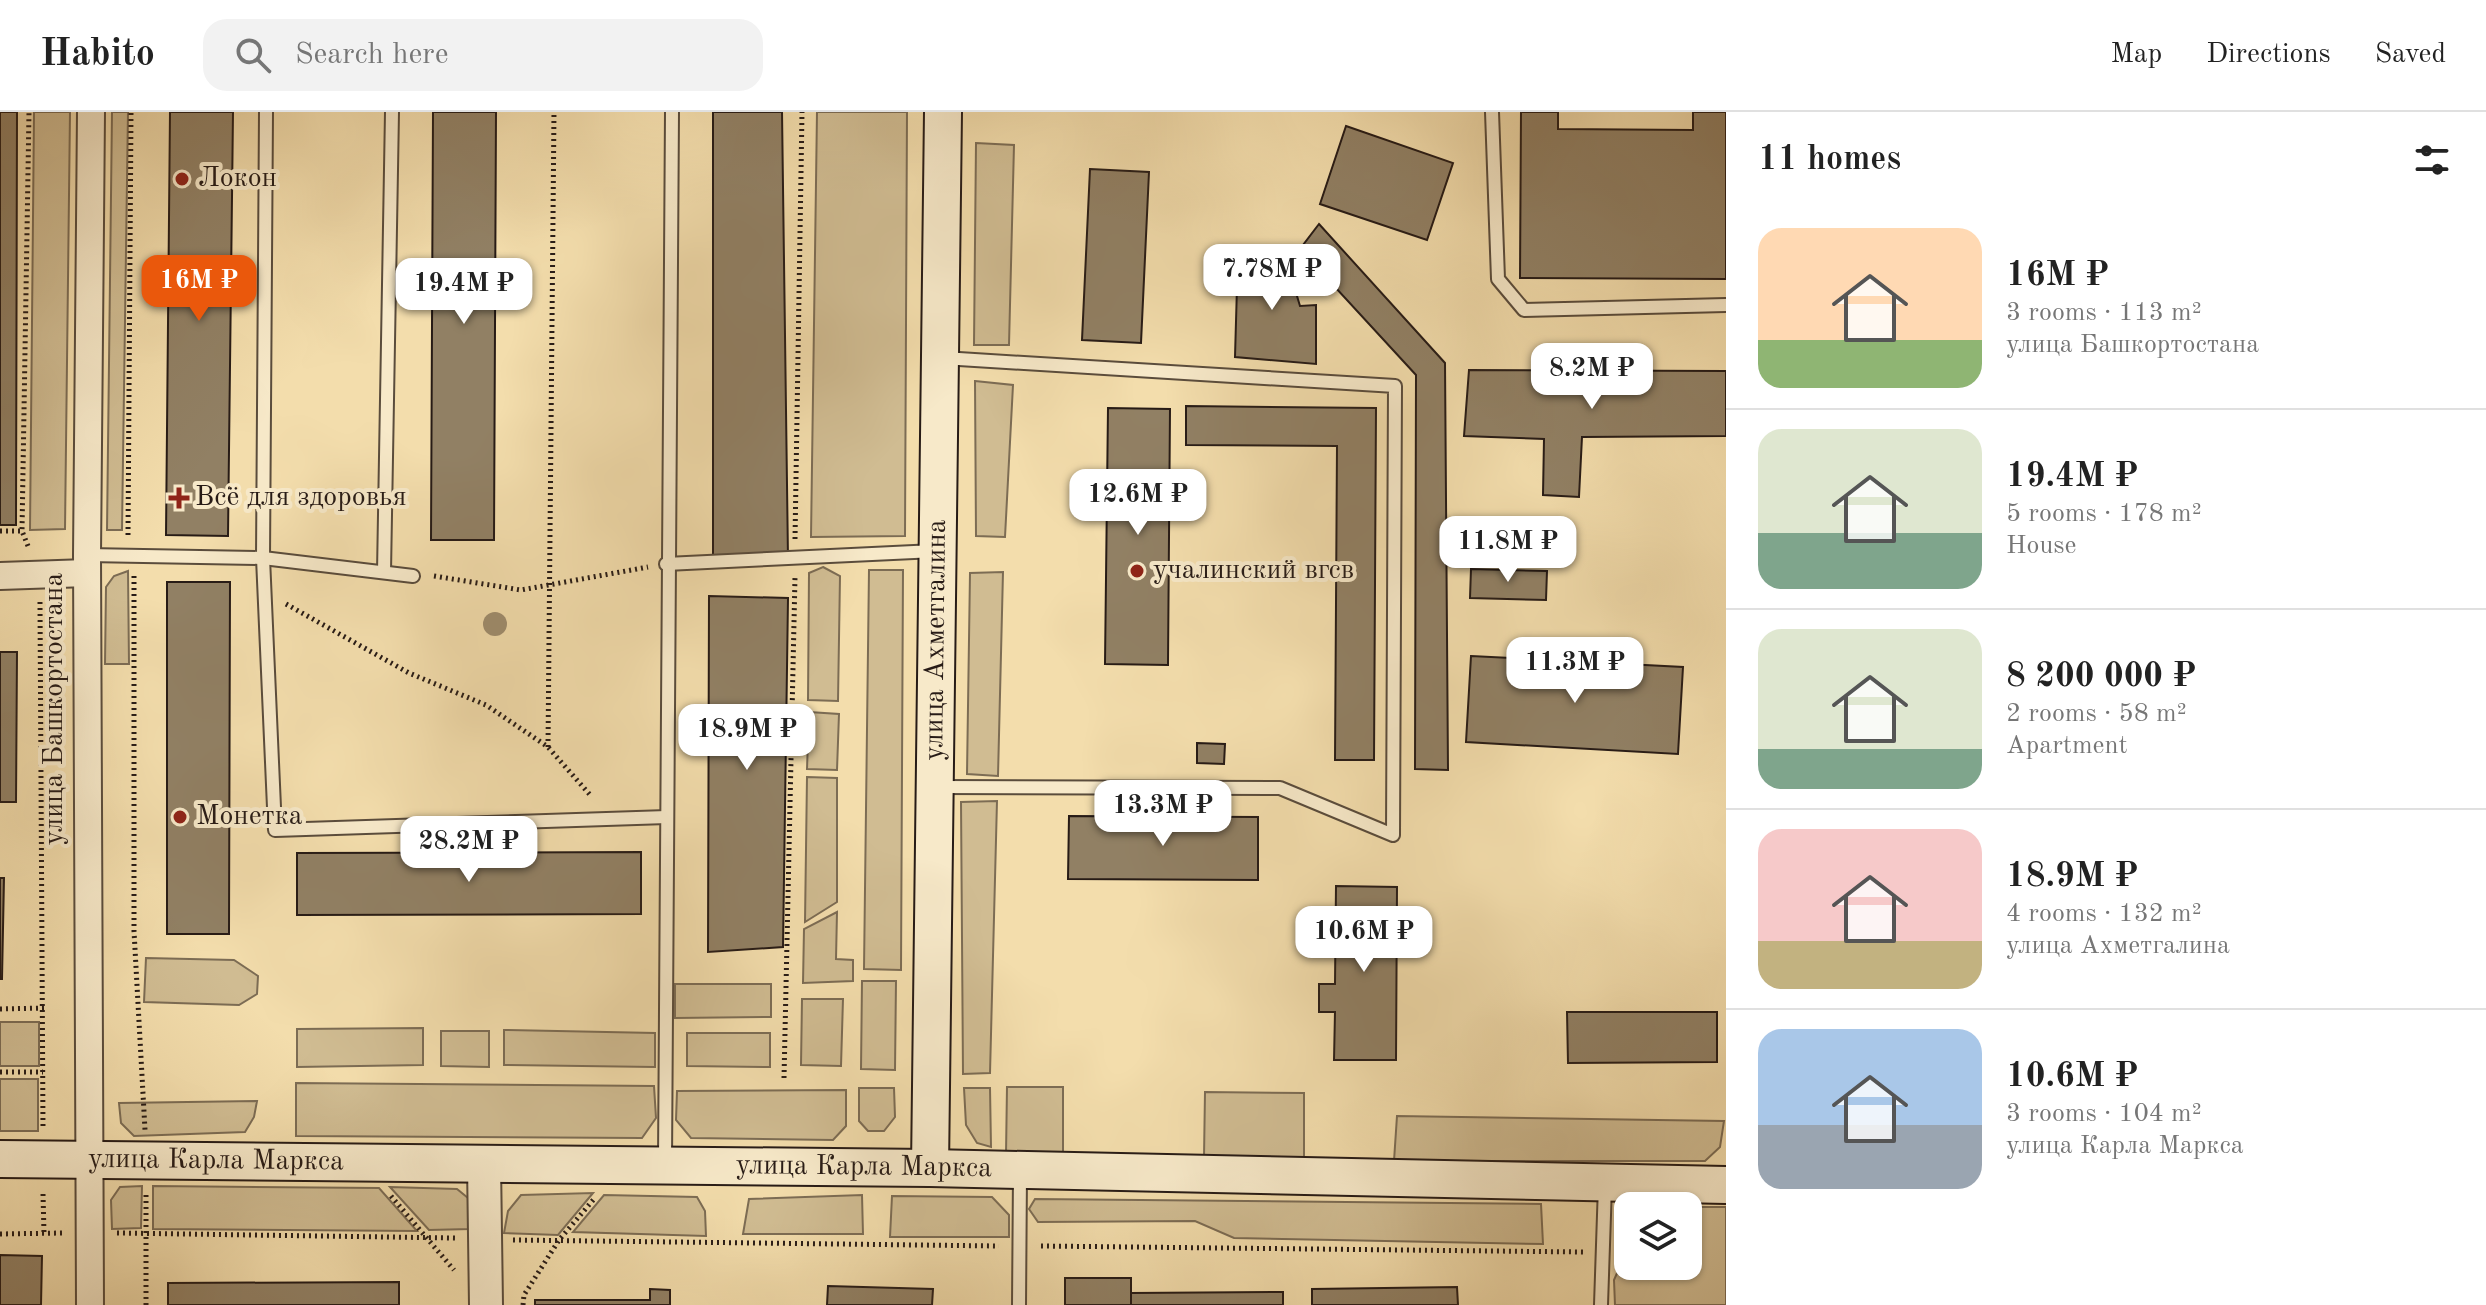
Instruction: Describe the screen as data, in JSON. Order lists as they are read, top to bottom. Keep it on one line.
{"streets":{"main road":["улица Ахметгалина","улица Карла Маркса"],"street":["улица Башкортостана"]},"crossings":[["улица Ахметгалина","улица Карла Маркса"],["улица Башкортостана","улица Карла Маркса"]],"places":{"other":["Локон","учалинский вгсв","Монетка"],"health":["Всё для здоровья"]},"page":{"header":"Habito","search":"Search here","nav":["Map","Directions","Saved"],"heading":"11 homes","list":[{"name":"16M ₽","note":"3 rooms · 113 m² · улица Башкортостана"},{"name":"19.4M ₽","note":"5 rooms · 178 m² · House"},{"name":"8 200 000 ₽","note":"2 rooms · 58 m² · Apartment"},{"name":"18.9M ₽","note":"4 rooms · 132 m² · улица Ахметгалина"},{"name":"10.6M ₽","note":"3 rooms · 104 m² · улица Карла Маркса"}],"price":["7.78M ₽","16M ₽","19.4M ₽","8.2M ₽","12.6M ₽","11.8M ₽","11.3M ₽","18.9M ₽","13.3M ₽","28.2M ₽","10.6M ₽"]}}
